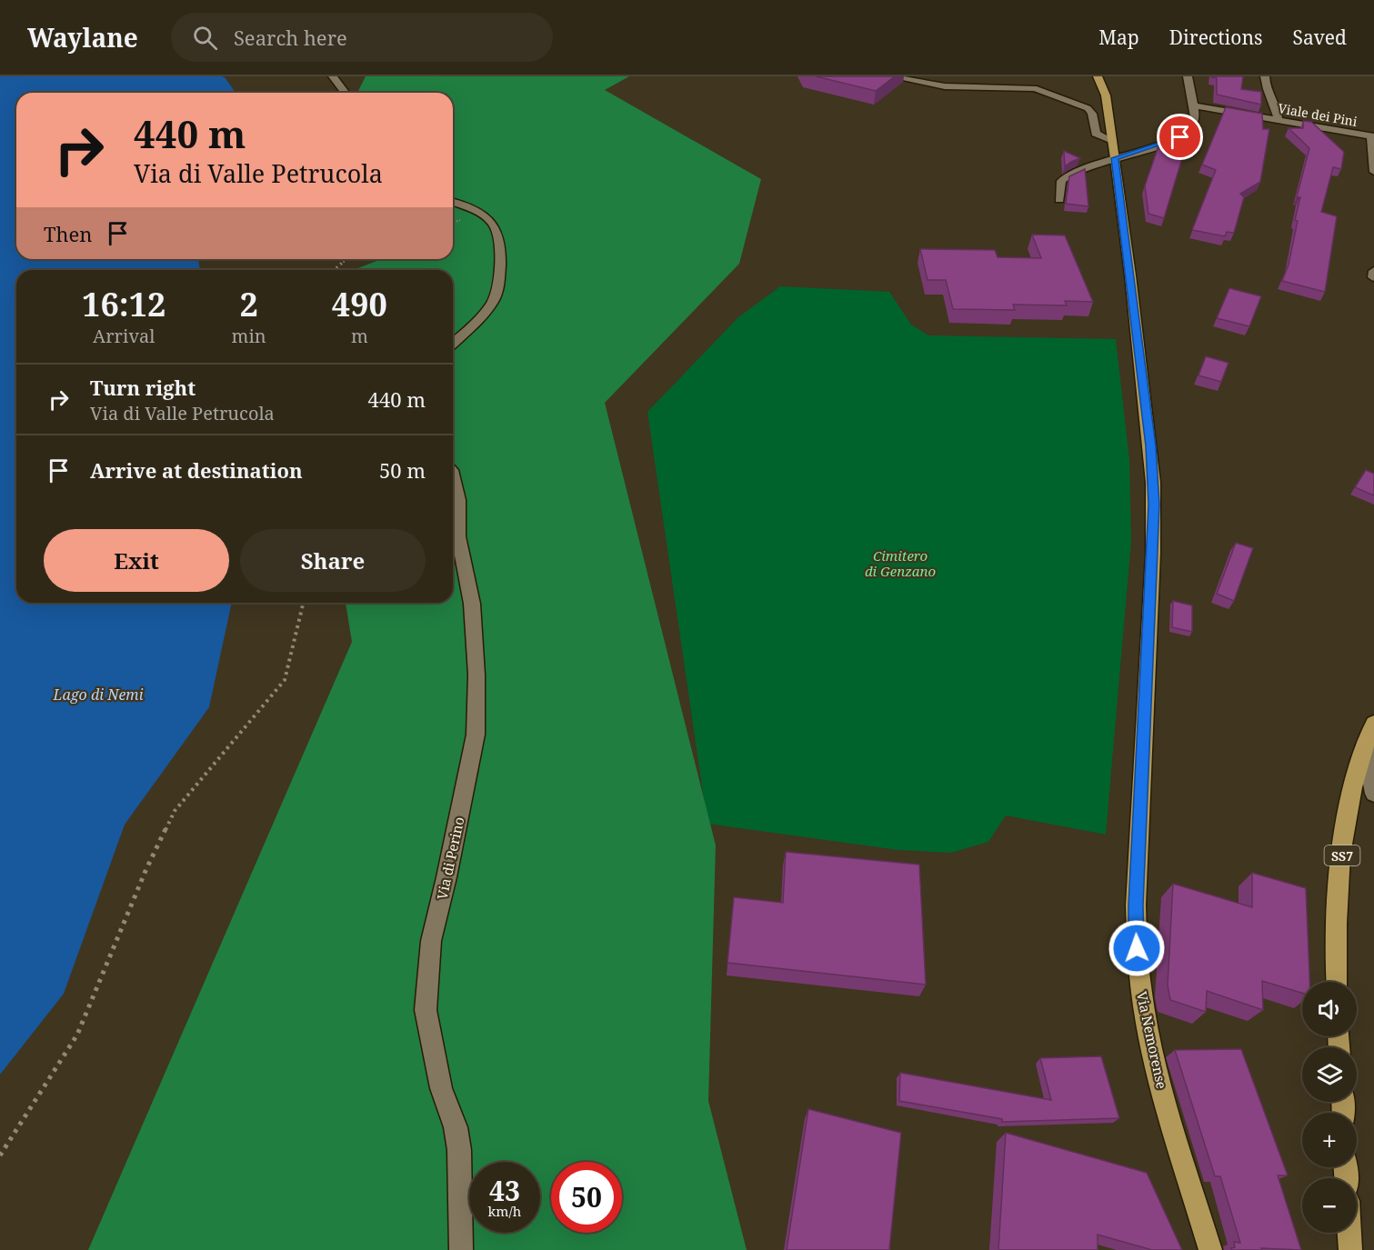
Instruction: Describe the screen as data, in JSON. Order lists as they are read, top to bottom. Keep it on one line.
{"streets":{"main road":["SS7","Via Nemorense"],"street":["Viale dei Pini","Via di Perino"]},"water":["Lago di Nemi"],"parks":["Cimitero di Genzano"],"page":{"header":"Waylane","search":"Search here","nav":["Map","Directions","Saved"],"turn":["440 m","Via di Valle Petrucola"],"then":"Then","eta":["16:12","Arrival","2","min","490","m"],"list":[{"name":"Turn right","note":"Via di Valle Petrucola","value":"440 m"},{"name":"Arrive at destination","value":"50 m"}],"buttons":["Exit","Share"],"map_buttons":["+","−"],"speed":"43 km/h","limit":"50"}}
